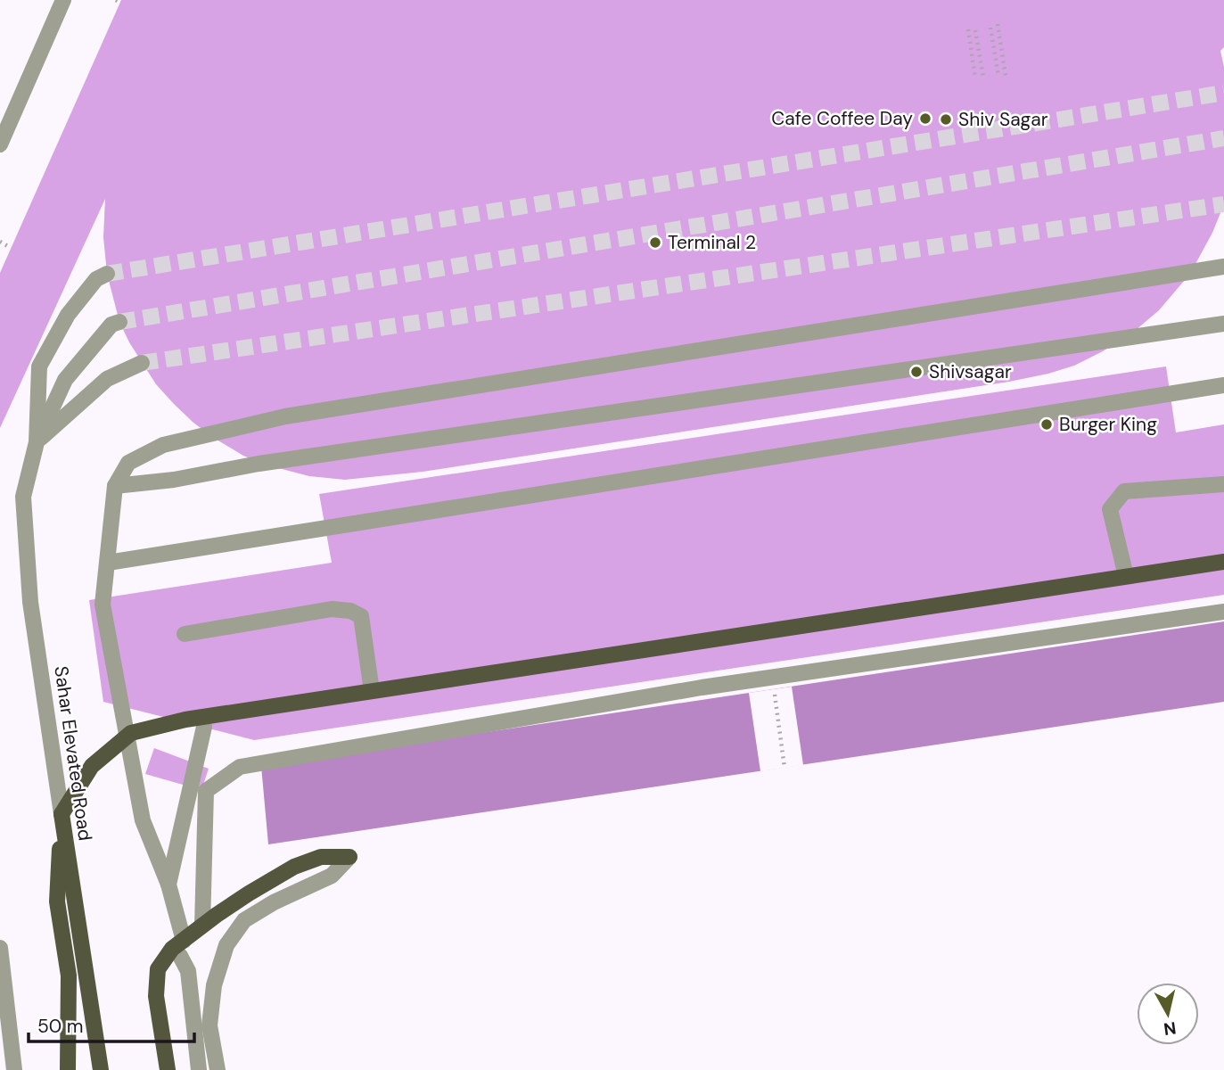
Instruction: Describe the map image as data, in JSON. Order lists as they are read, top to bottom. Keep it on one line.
{"streets":{"main road":["Sahar Elevated Road"]},"places":["Cafe Coffee Day","Shiv Sagar","Terminal 2","Shivsagar","Burger King"],"scale_bar":"50 m","north":"bottom"}
